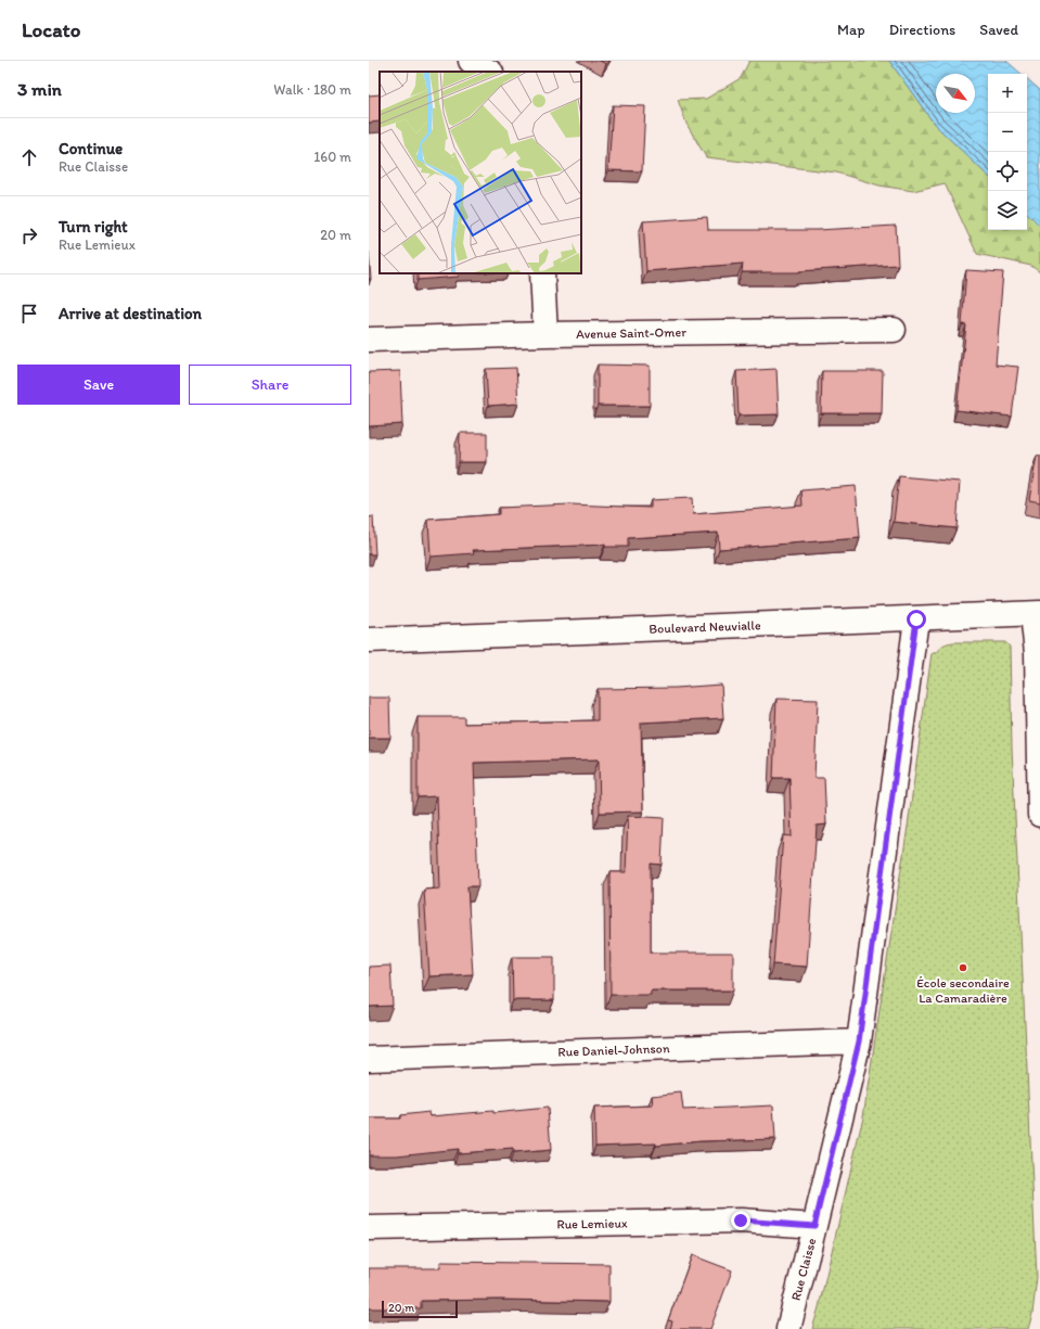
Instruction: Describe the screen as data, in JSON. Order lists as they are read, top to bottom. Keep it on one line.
{"streets":{"street":["Avenue Saint-Omer","Boulevard Neuvialle","Rue Daniel-Johnson","Rue Lemieux","Rue Claisse"]},"crossings":[["Boulevard Neuvialle","Rue Claisse"],["Rue Daniel-Johnson","Rue Claisse"],["Rue Lemieux","Rue Claisse"]],"places":["École secondaire La Camaradière"],"scale_bar":"20 m","north":"bottom right","page":{"header":"Locato","nav":["Map","Directions","Saved"],"heading":["3 min","Walk · 180 m"],"map_buttons":["+","−"],"list":[["Continue","Rue Claisse","160 m"],["Turn right","Rue Lemieux","20 m"],"Arrive at destination"],"buttons":["Save","Share"],"scale":"20 m"}}
